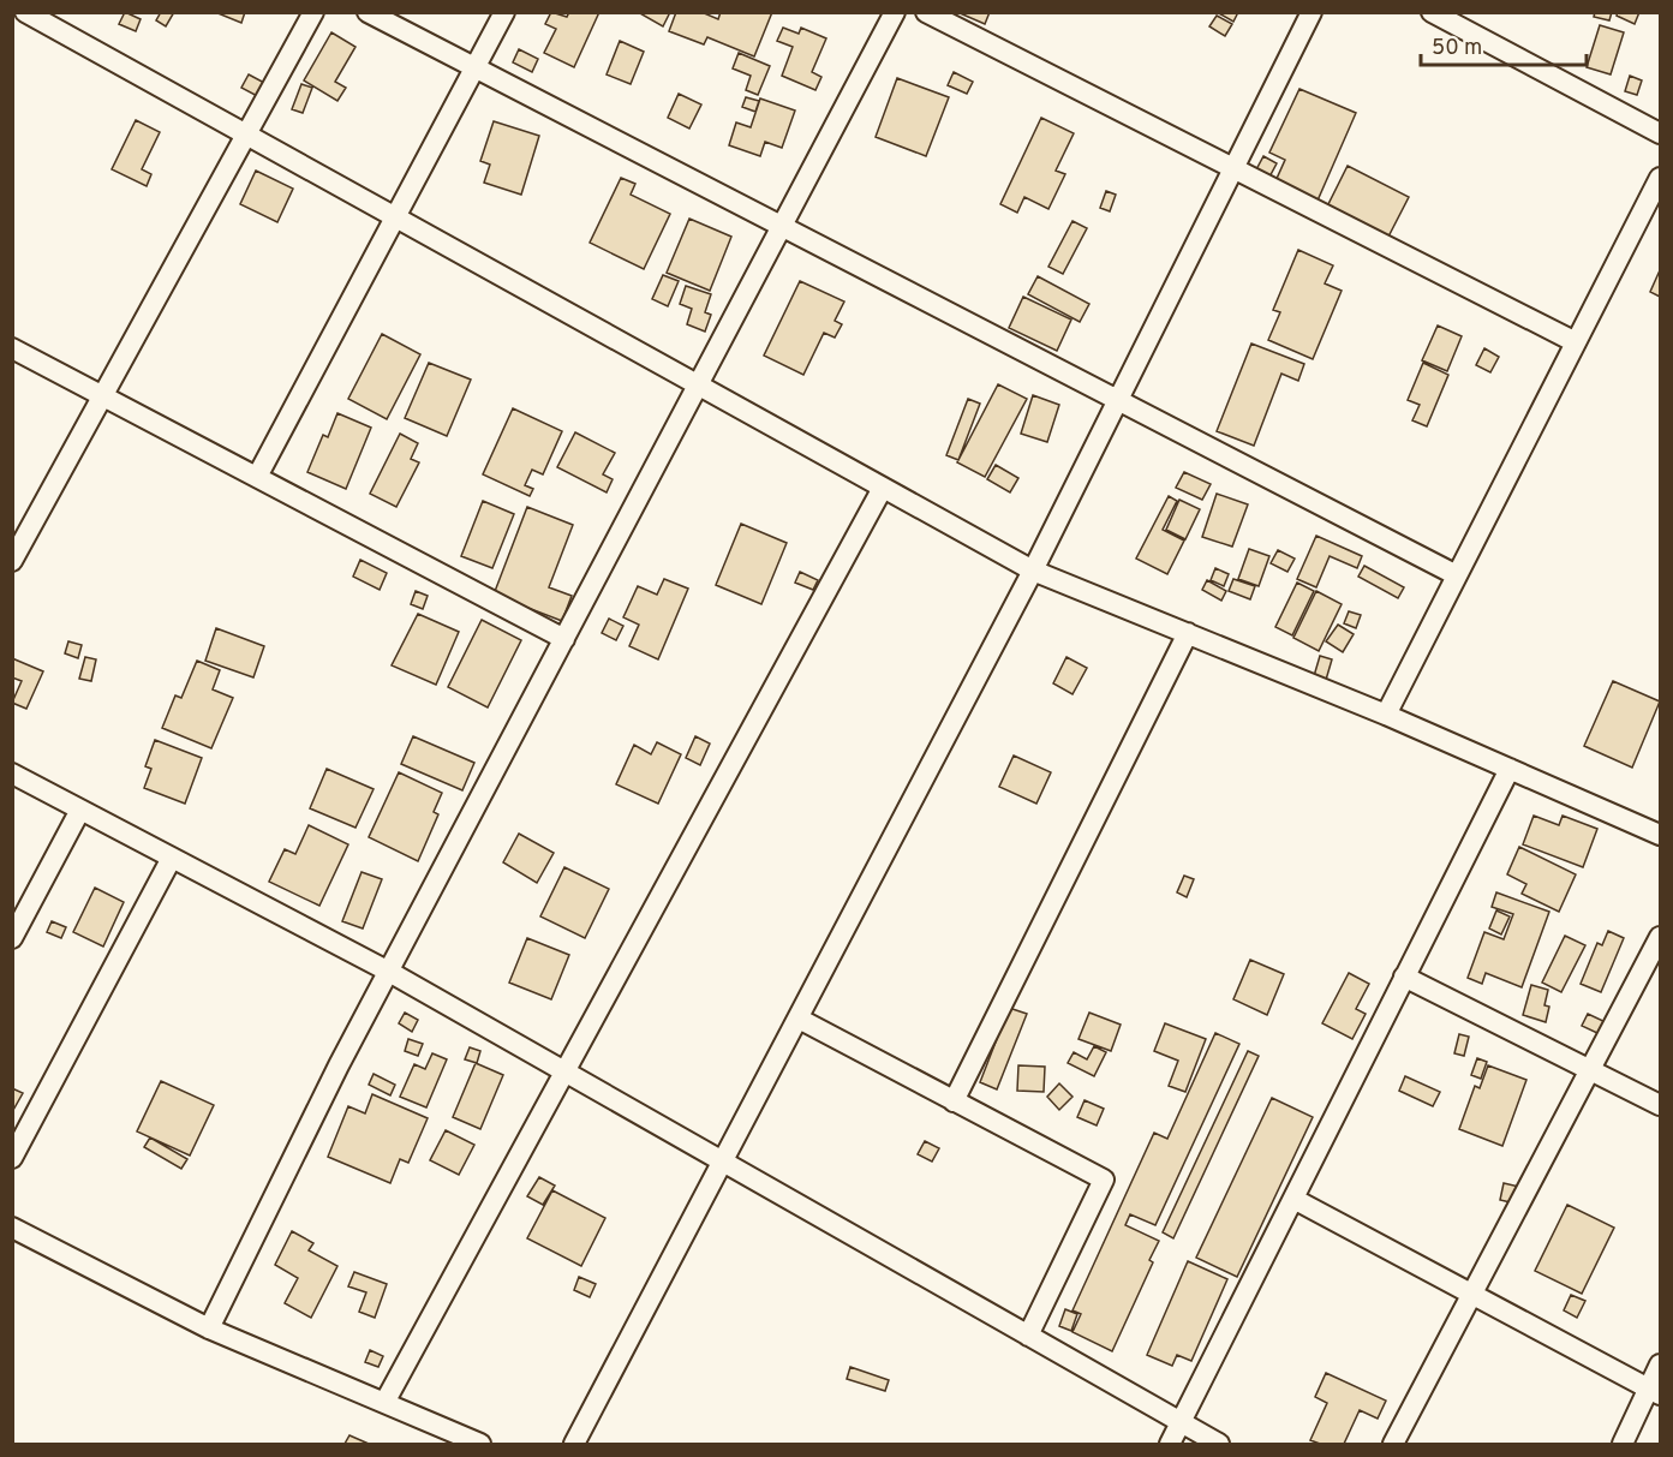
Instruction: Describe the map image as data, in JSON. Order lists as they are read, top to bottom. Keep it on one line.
{"scale_bar":"50 m"}
